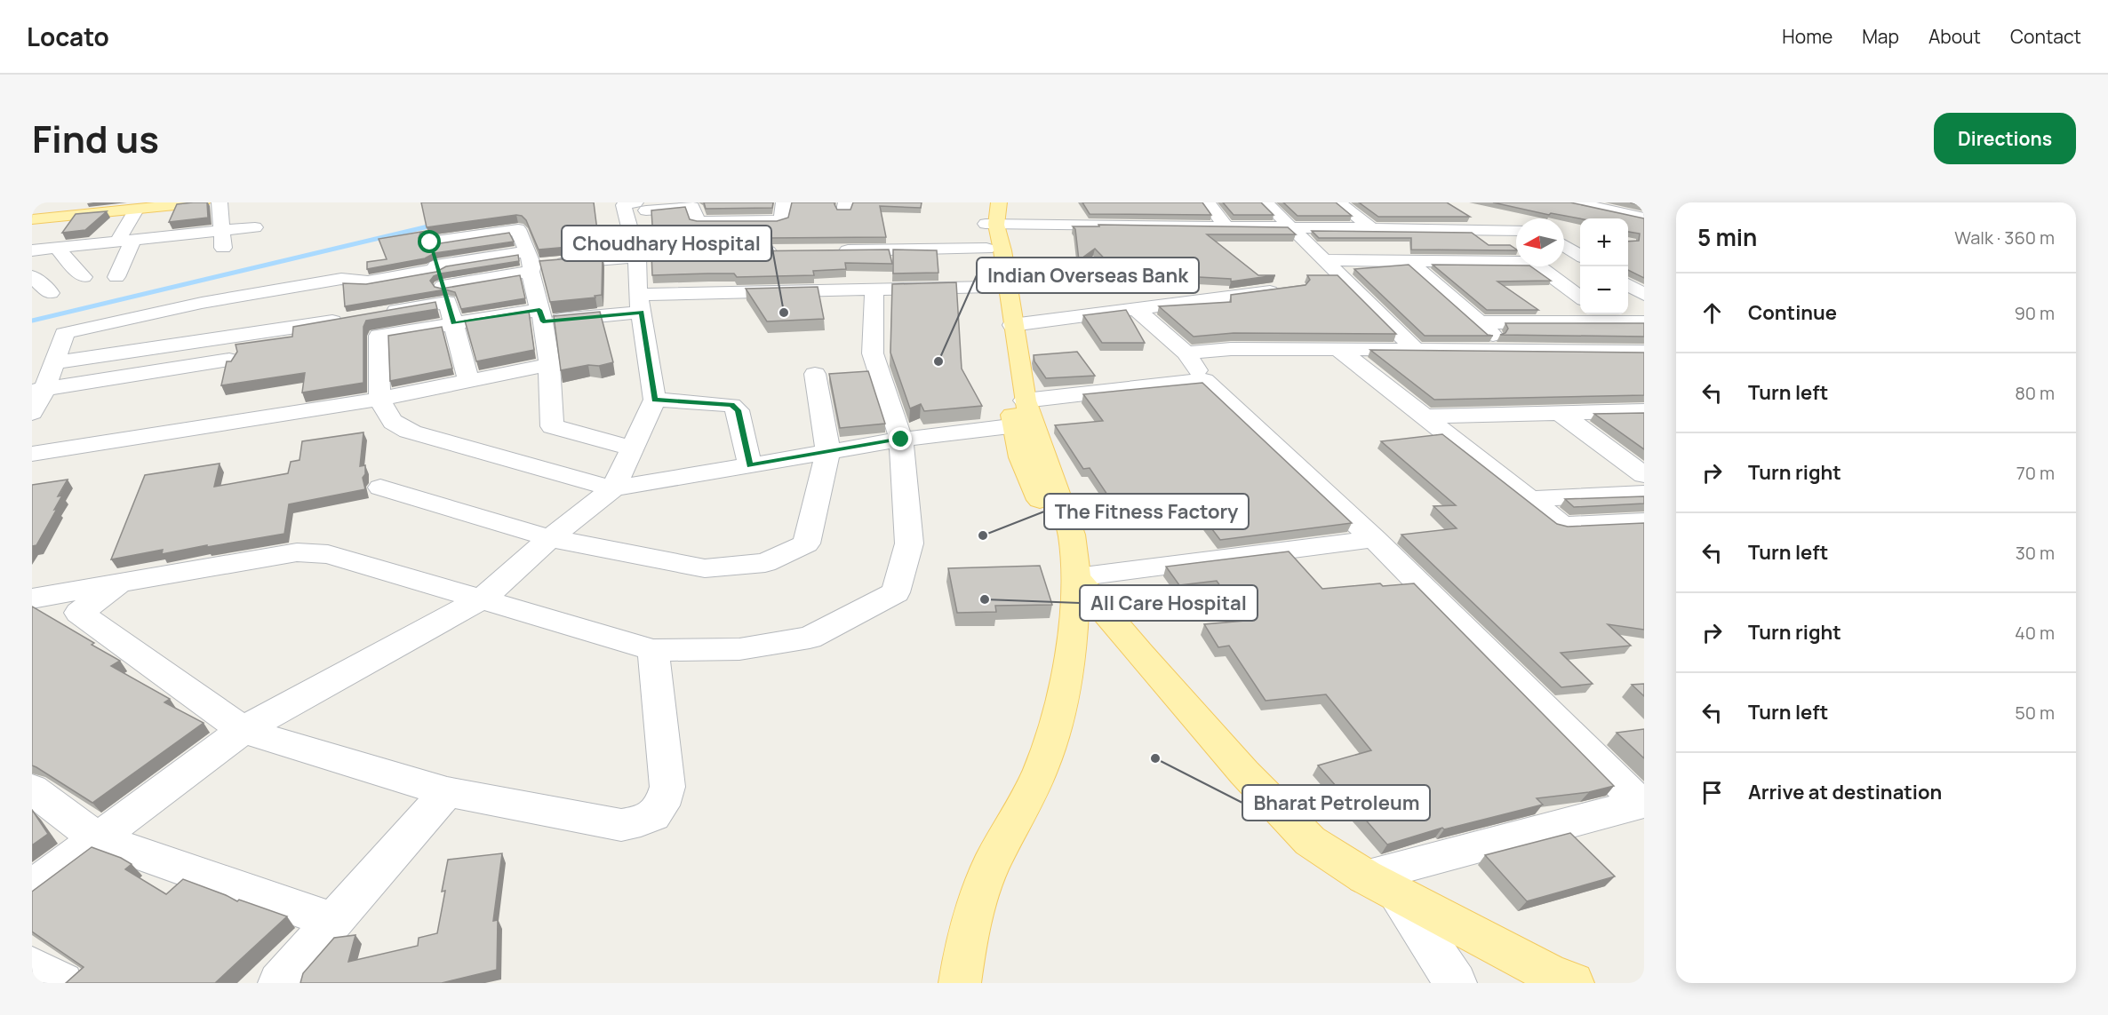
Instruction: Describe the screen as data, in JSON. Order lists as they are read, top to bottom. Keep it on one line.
{"places":["Choudhary Hospital","Indian Overseas Bank","The Fitness Factory","All Care Hospital","Bharat Petroleum"],"north":"left","page":{"header":"Locato","nav":["Home","Map","About","Contact"],"title":"Find us","buttons":"Directions","heading":["5 min","Walk · 360 m"],"map_buttons":["+","−"],"list":[["Continue","90 m"],["Turn left","80 m"],["Turn right","70 m"],["Turn left","30 m"],["Turn right","40 m"],["Turn left","50 m"],"Arrive at destination"]}}
